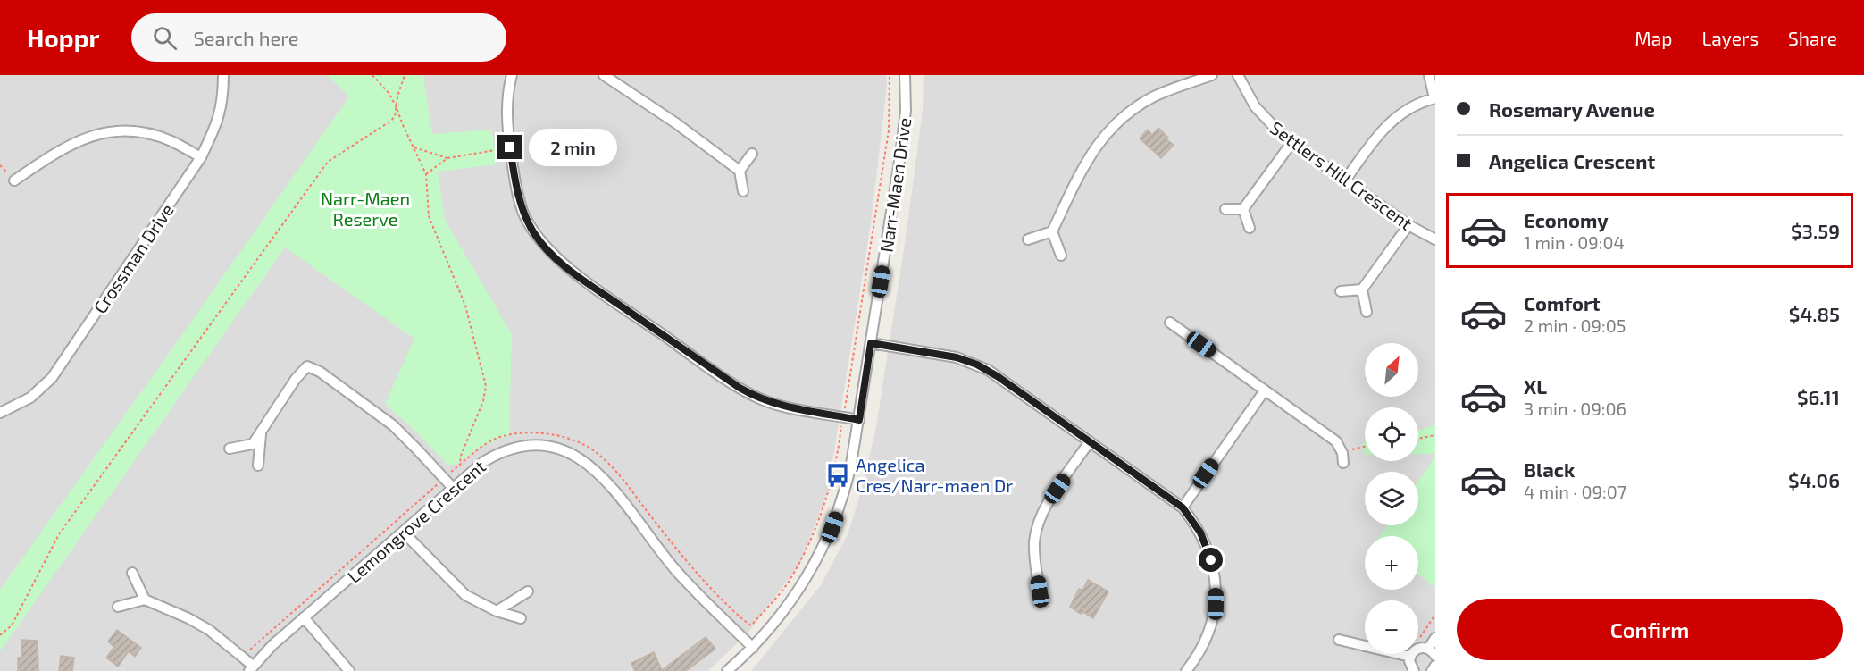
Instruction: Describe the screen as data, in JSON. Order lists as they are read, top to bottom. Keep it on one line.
{"streets":{"street":["Settlers Hill Crescent","Narr-Maen Drive","Crossman Drive","Lemongrove Crescent"]},"crossings":[["Narr-Maen Drive","Lemongrove Crescent"]],"parks":["Narr-Maen Reserve"],"places":{"bus stop":["Angelica Cres/Narr-maen Dr"]},"north":"top right","page":{"header":"Hoppr","search":"Search here","nav":["Map","Layers","Share"],"banner":["Rosemary Avenue","Angelica Crescent"],"bubble":"2 min","list":[{"name":"Economy","note":"1 min · 09:04","value":"$3.59"},{"name":"Comfort","note":"2 min · 09:05","value":"$4.85"},{"name":"XL","note":"3 min · 09:06","value":"$6.11"},{"name":"Black","note":"4 min · 09:07","value":"$4.06"}],"map_buttons":["+","−"],"buttons":"Confirm"}}
